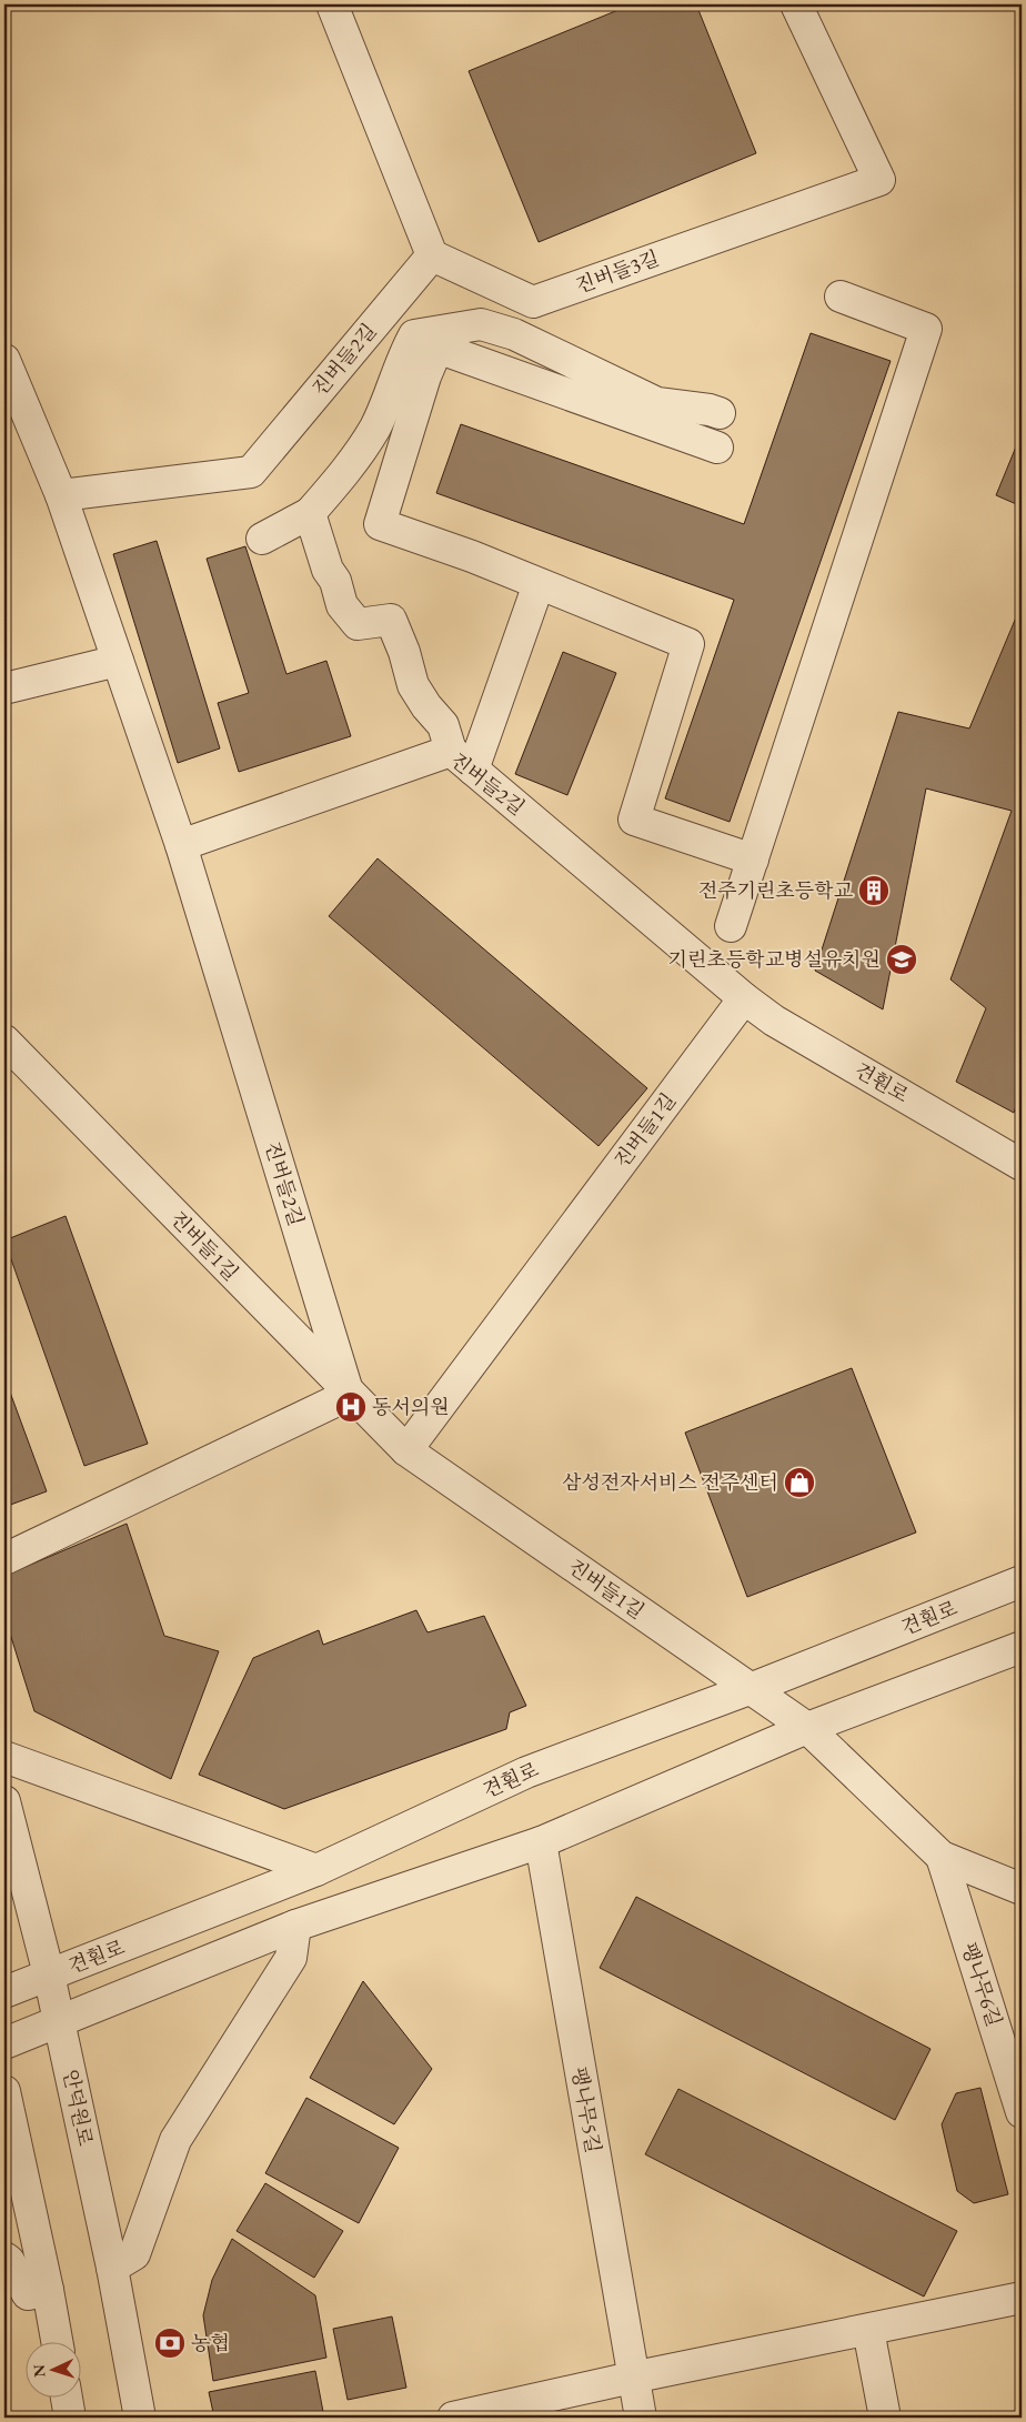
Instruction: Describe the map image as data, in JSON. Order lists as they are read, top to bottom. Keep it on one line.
{"streets":{"street":["진버들3길","진버들2길","견훤로","진버들1길","팽나무6길","안덕원로","팽나무5길"]},"crossings":[["진버들3길","진버들2길"],["진버들2길","견훤로"],["진버들2길","진버들1길"],["견훤로","진버들1길"],["견훤로","안덕원로"],["진버들1길","팽나무6길"]],"places":{"building":["전주기린초등학교"],"school or university":["기린초등학교병설유치원"],"hospital":["동서의원"],"shop":["삼성전자서비스 전주센터"],"bank":["농협"]},"north":"left"}
